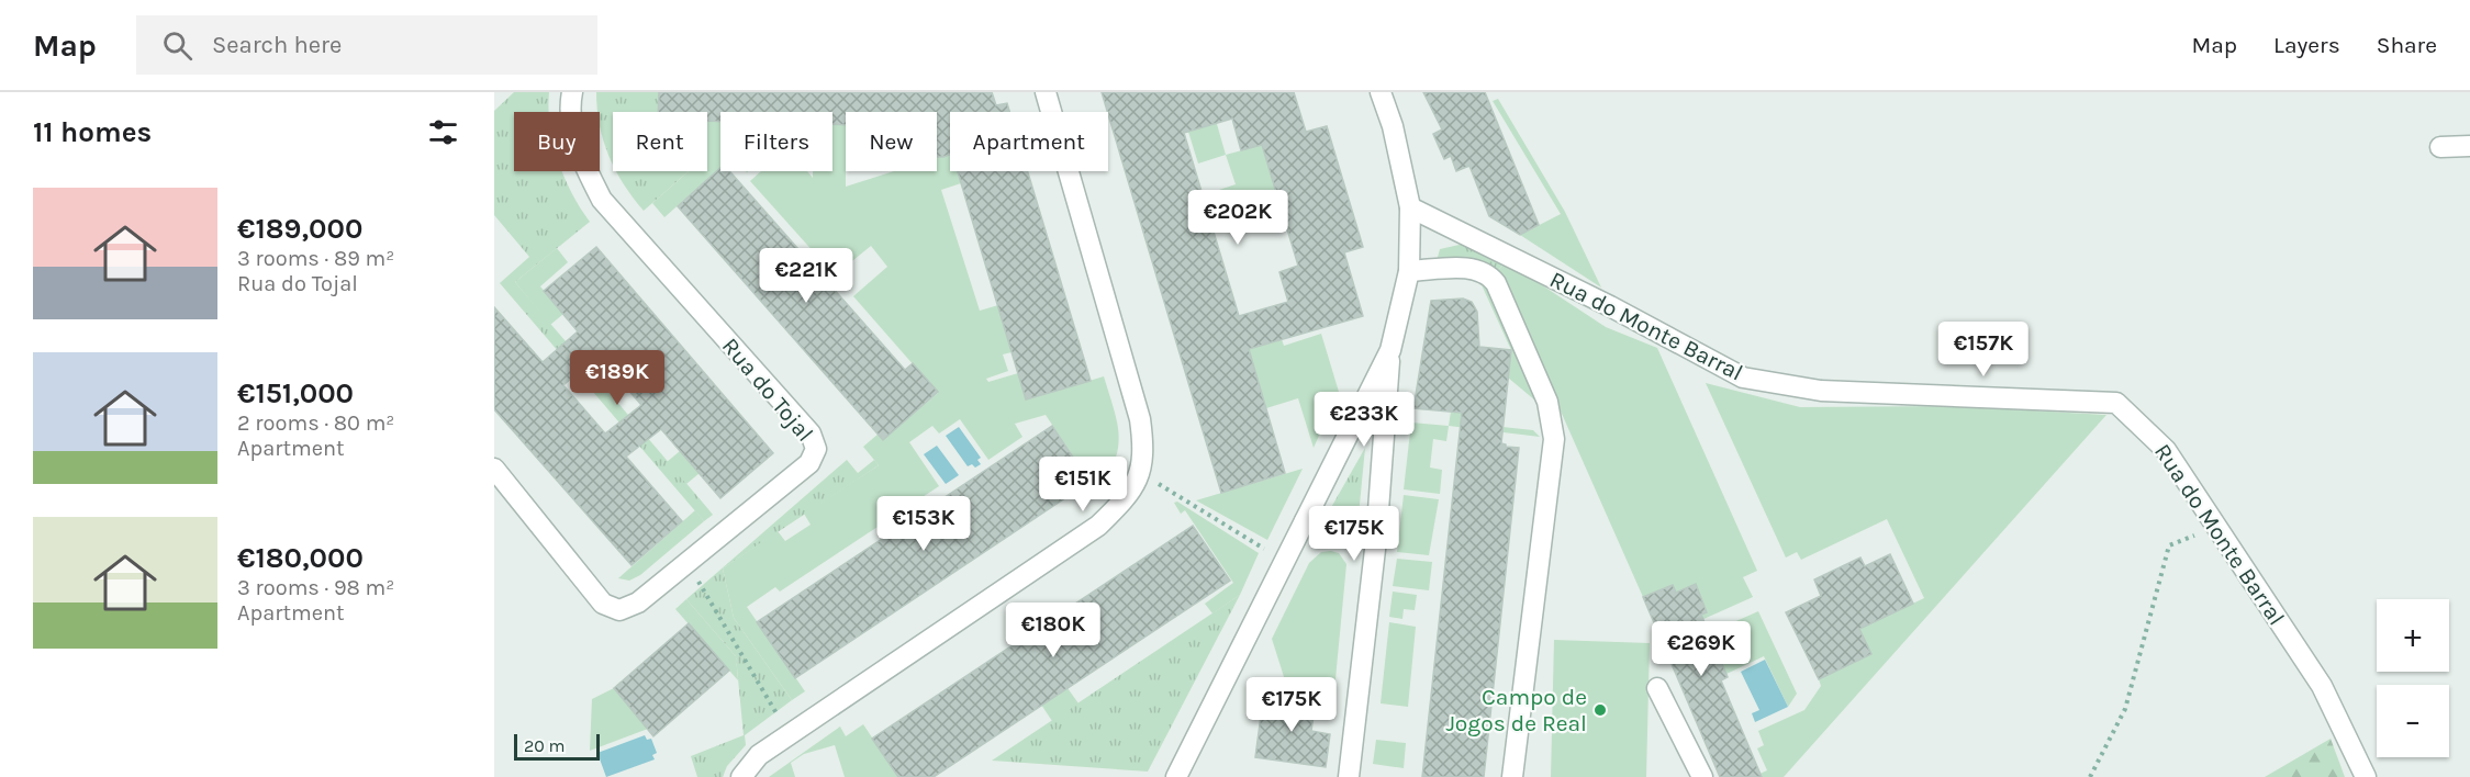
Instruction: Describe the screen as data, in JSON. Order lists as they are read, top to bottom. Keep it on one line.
{"streets":{"street":["Rua do Monte Barral","Rua do Tojal"]},"places":["Campo de Jogos de Real"],"scale_bar":"20 m","page":{"header":"Map","search":"Search here","nav":["Map","Layers","Share"],"heading":"11 homes","chip":["Buy","Rent","Filters","New","Apartment"],"list":[{"name":"€189,000","note":"3 rooms · 89 m² · Rua do Tojal"},{"name":"€151,000","note":"2 rooms · 80 m² · Apartment"},{"name":"€180,000","note":"3 rooms · 98 m² · Apartment"}],"price":["€202K","€221K","€157K","€189K","€233K","€151K","€153K","€175K","€180K","€269K","€175K"],"map_buttons":["+","−"],"scale":"20 m"}}
